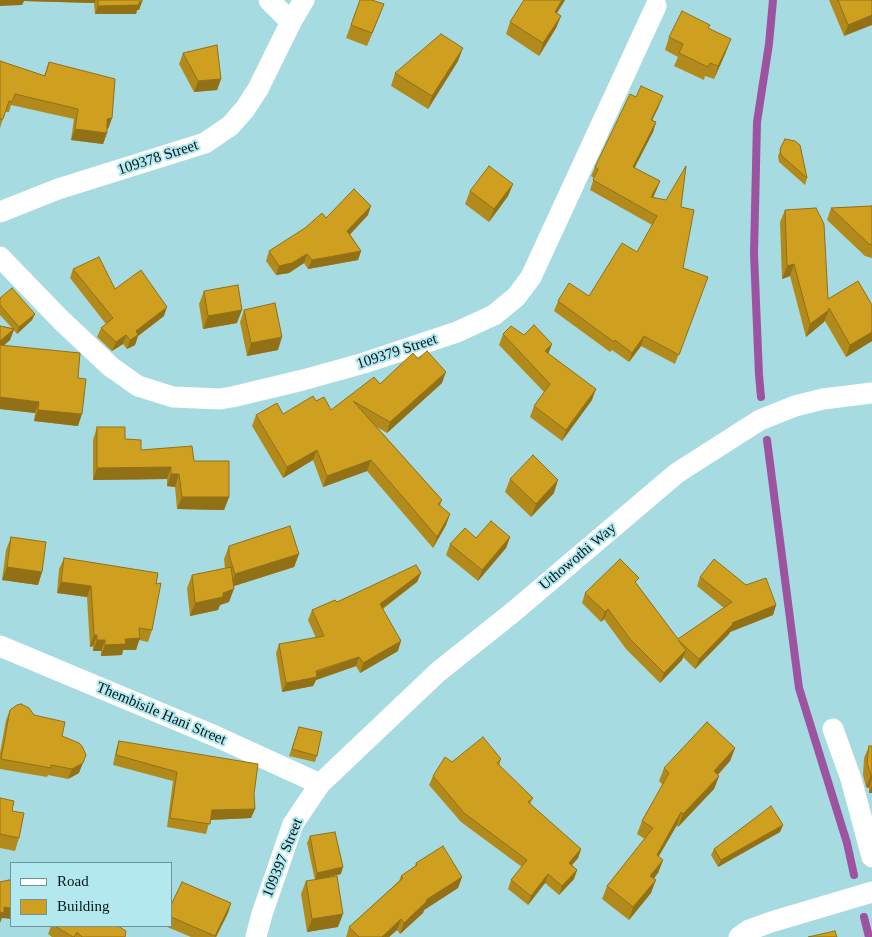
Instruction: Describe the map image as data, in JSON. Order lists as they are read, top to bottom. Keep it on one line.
{"streets":{"street":["109378 Street","109379 Street","Uthowothi Way","Thembisile Hani Street","109397 Street"]},"crossings":[["Uthowothi Way","Thembisile Hani Street"],["Uthowothi Way","109397 Street"],["Thembisile Hani Street","109397 Street"]],"legend":["Road","Building"]}
